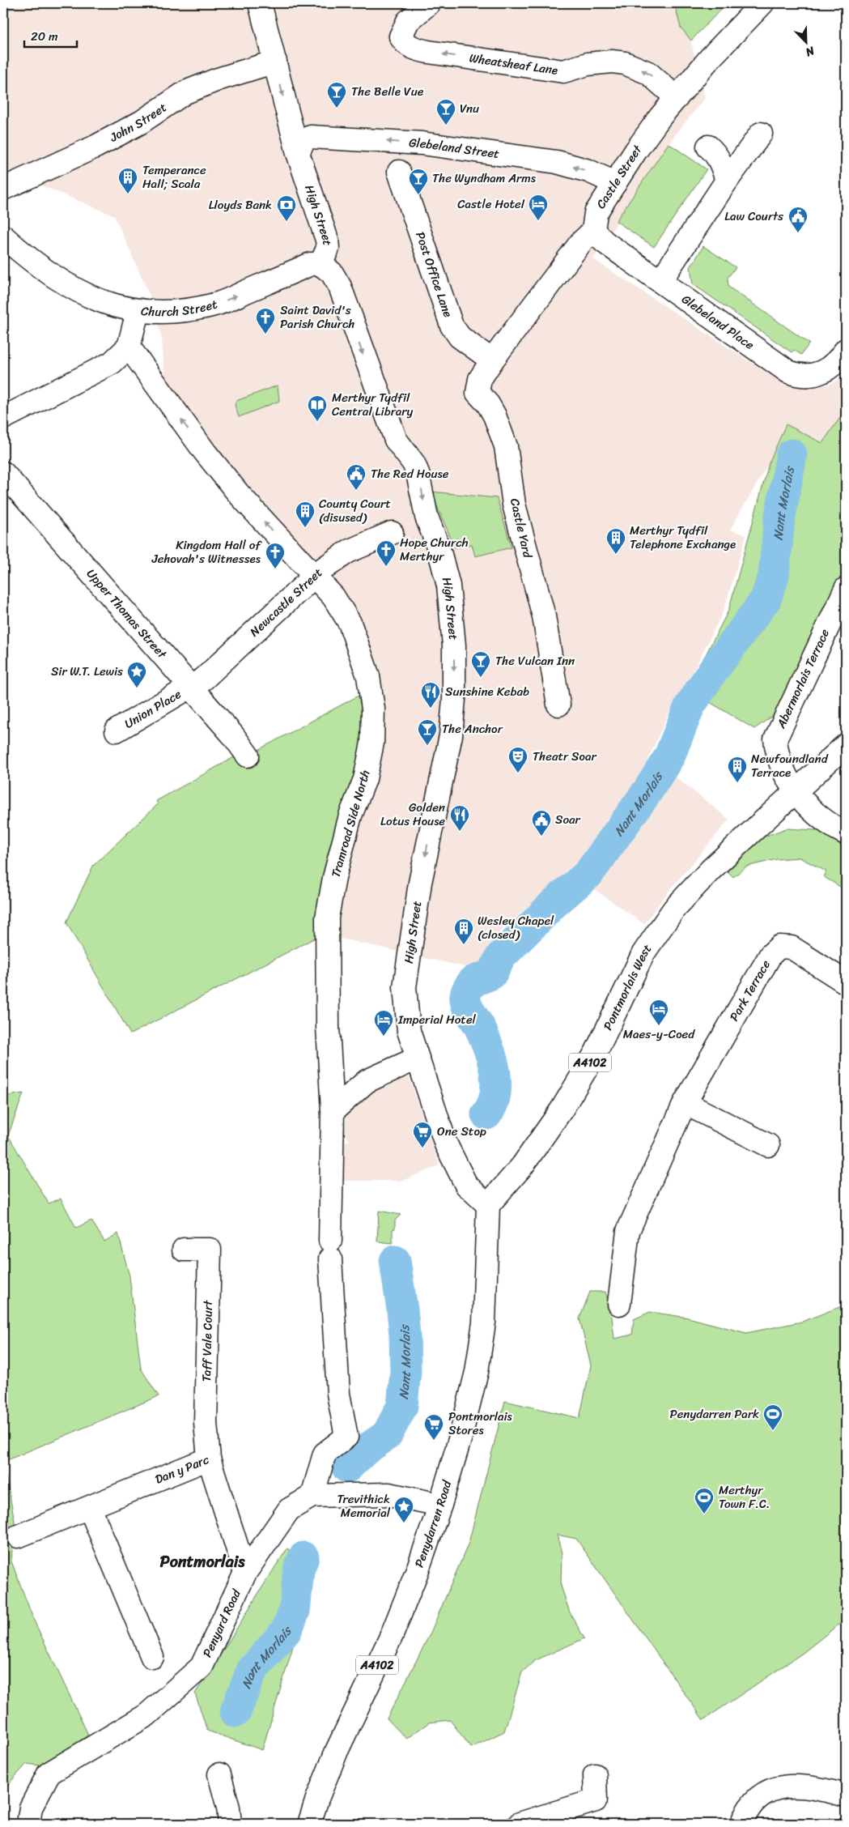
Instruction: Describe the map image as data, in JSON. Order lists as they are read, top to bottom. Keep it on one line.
{"streets":{"street":["Wheatsheaf Lane","John Street","Glebeland Street","Castle Street","High Street","Post Office Lane","Church Street","Glebeland Place","Castle Yard","Newcastle Street","Upper Thomas Street","Abermorlais Terrace","Union Place","Tramroad Side North","Pontmorlais West","Park Terrace","A4102","Taff Vale Court","Dan y Parc","Penydarren Road","Penyard Road"]},"crossings":[["Wheatsheaf Lane","Castle Street"],["John Street","High Street"],["Glebeland Street","Castle Street"],["Glebeland Street","High Street"],["Castle Street","Glebeland Place"],["High Street","Church Street"],["High Street","Pontmorlais West"],["High Street","Penydarren Road"],["Post Office Lane","Castle Yard"],["Church Street","Tramroad Side North"],["Newcastle Street","Upper Thomas Street"],["Newcastle Street","Union Place"],["Newcastle Street","Tramroad Side North"],["Upper Thomas Street","Union Place"],["Abermorlais Terrace","Pontmorlais West"],["Abermorlais Terrace","A4102"],["Tramroad Side North","Penyard Road"],["Pontmorlais West","A4102"],["Pontmorlais West","Penydarren Road"],["Taff Vale Court","Dan y Parc"],["Dan y Parc","Penyard Road"],["Penydarren Road","Penyard Road"]],"one_way":["Wheatsheaf Lane","Glebeland Street","High Street","Church Street"],"districts":["Pontmorlais"],"water":["Nant Morlais"],"places":{"bar":["The Belle Vue","Vnu","The Wyndham Arms","The Vulcan Inn","The Anchor"],"building":["Temperance Hall; Scala","County Court (disused)","Merthyr Tydfil Telephone Exchange","Newfoundland Terrace","Wesley Chapel (closed)"],"hotel":["Castle Hotel","Maes-y-Coed","Imperial Hotel"],"bank":["Lloyds Bank"],"public building":["Law Courts","The Red House","Soar"],"church":["Saint David's Parish Church","Hope Church Merthyr","Kingdom Hall of Jehovah's Witnesses"],"library":["Merthyr Tydfil Central Library"],"place":["Sir W.T. Lewis","Trevithick Memorial"],"restaurant":["Sunshine Kebab","Golden Lotus House"],"theatre":["Theatr Soar"],"supermarket":["One Stop","Pontmorlais Stores"],"sports":["Penydarren Park","Merthyr Town F.C."]},"scale_bar":"20 m","north":"bottom right"}
